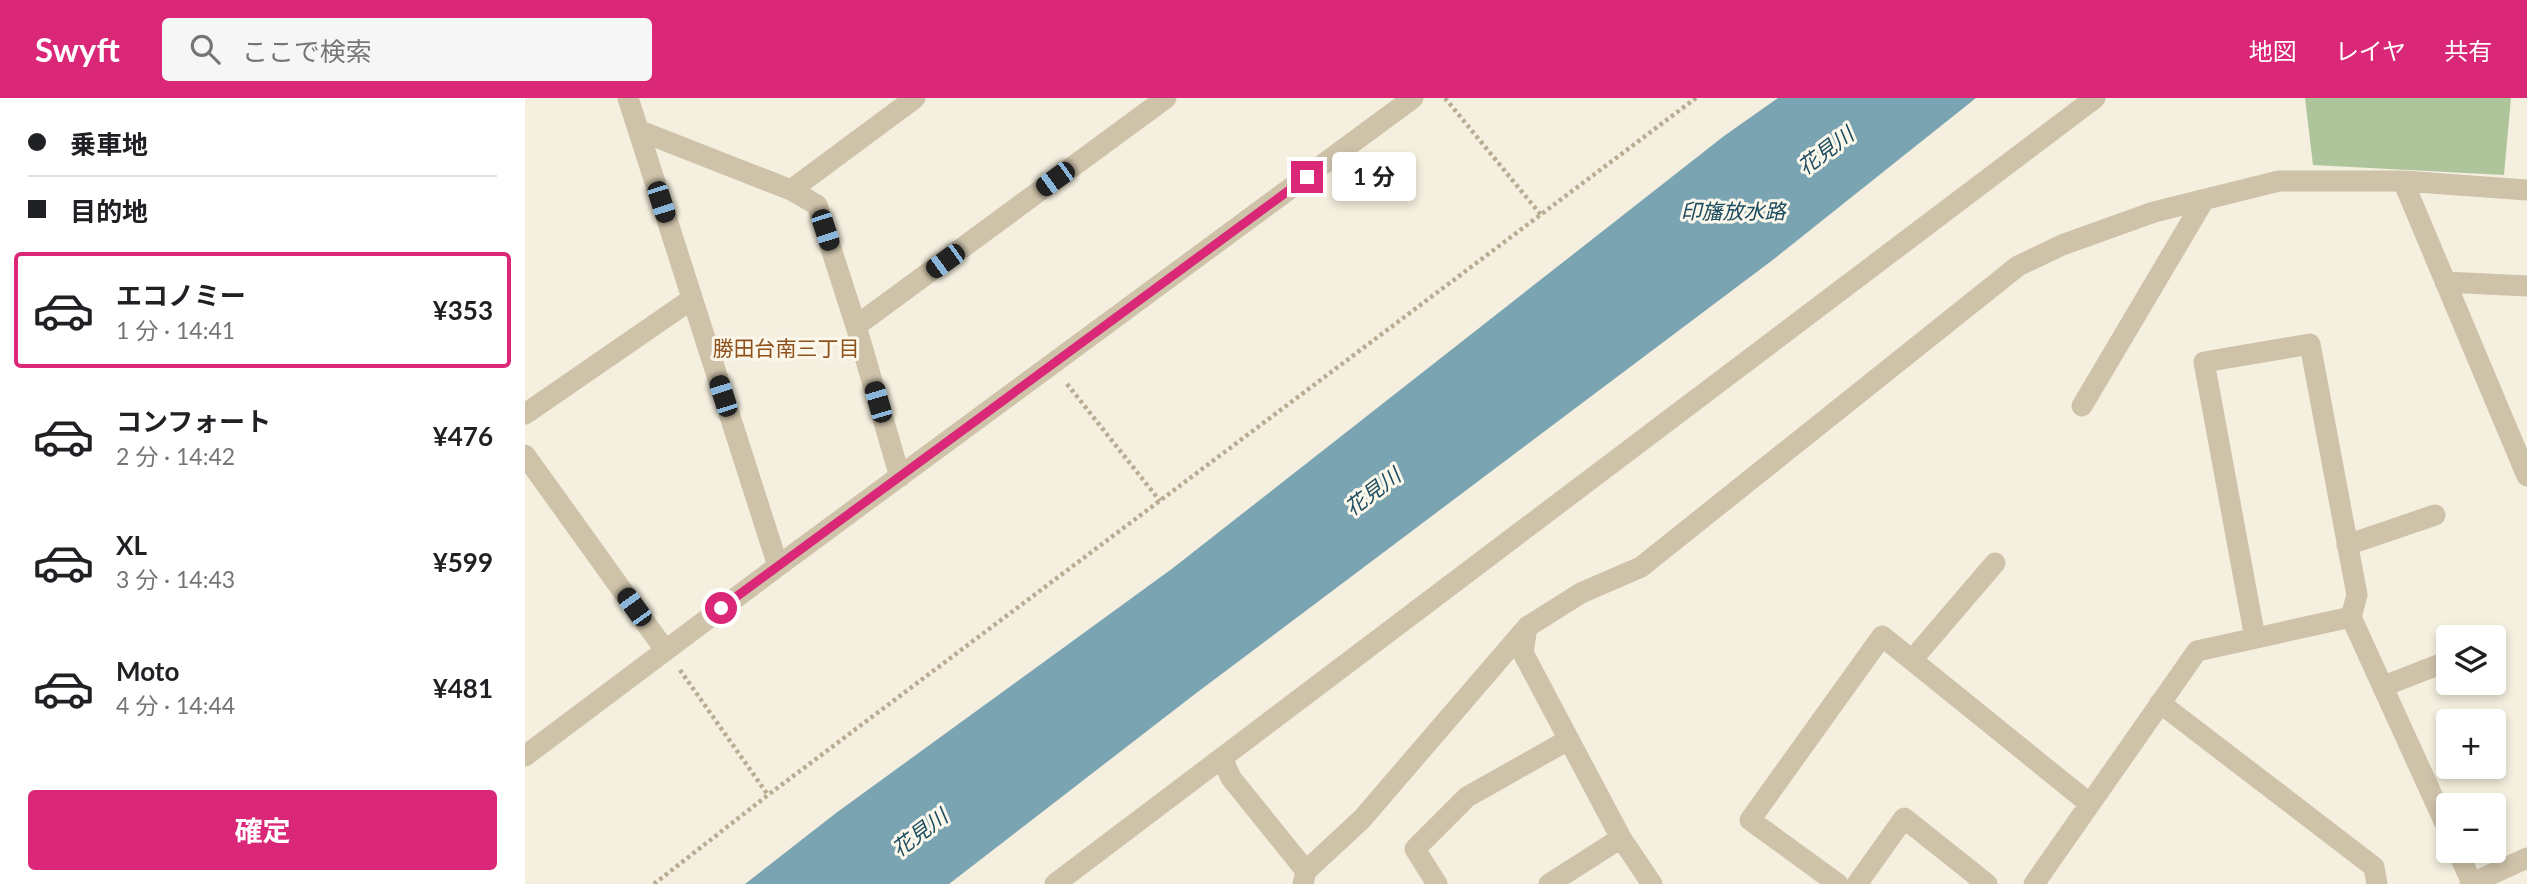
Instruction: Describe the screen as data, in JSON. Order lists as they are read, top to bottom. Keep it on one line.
{"districts":["勝田台南三丁目"],"water":["花見川","印旛放水路"],"page":{"header":"Swyft","search":"ここで検索","nav":["地図","レイヤ","共有"],"banner":["乗車地","目的地"],"bubble":"1 分","list":[{"name":"エコノミー","note":"1 分 · 14:41","value":"¥353"},{"name":"コンフォート","note":"2 分 · 14:42","value":"¥476"},{"name":"XL","note":"3 分 · 14:43","value":"¥599"},{"name":"Moto","note":"4 分 · 14:44","value":"¥481"}],"map_buttons":["+","−"],"buttons":"確定"}}
